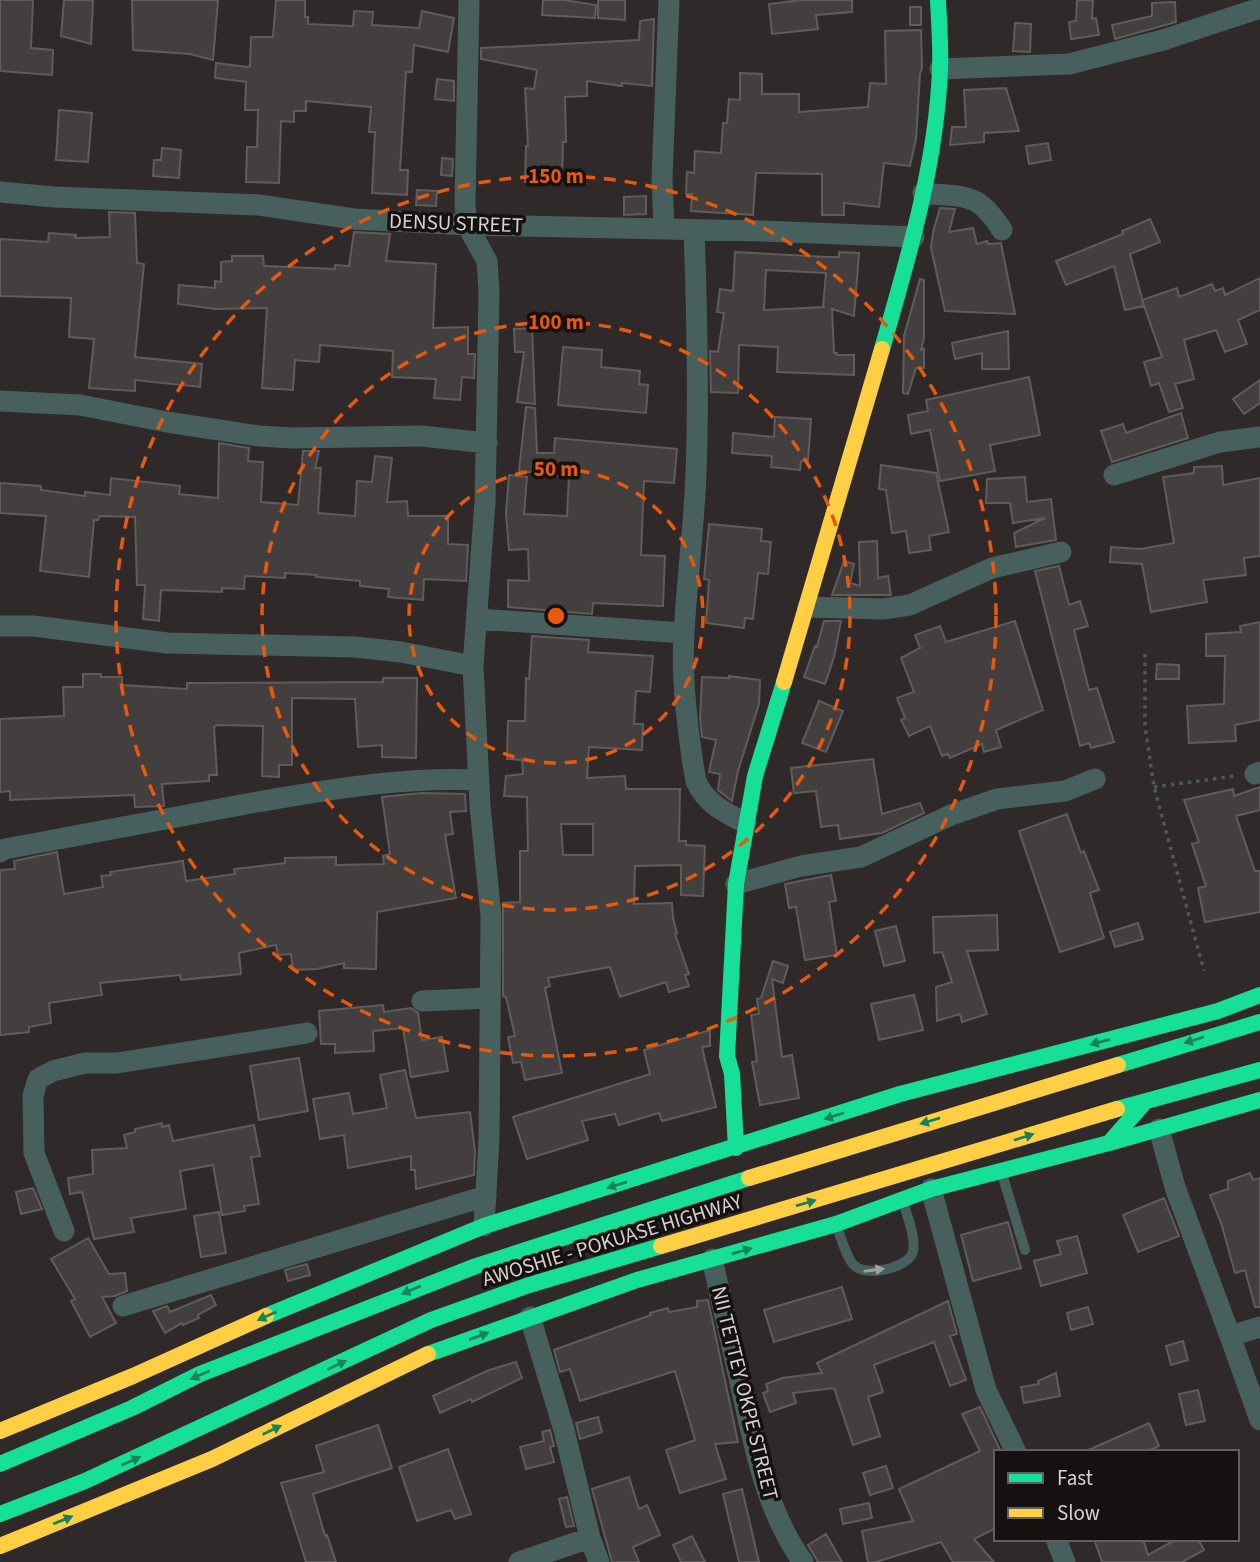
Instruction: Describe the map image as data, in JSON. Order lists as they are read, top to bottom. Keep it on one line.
{"streets":{"street":["DENSU STREET","AWOSHIE - POKUASE HIGHWAY","NII TETTEY OKPE STREET"]},"legend":["Fast","Slow"],"rings":["150 m","100 m","50 m"]}
